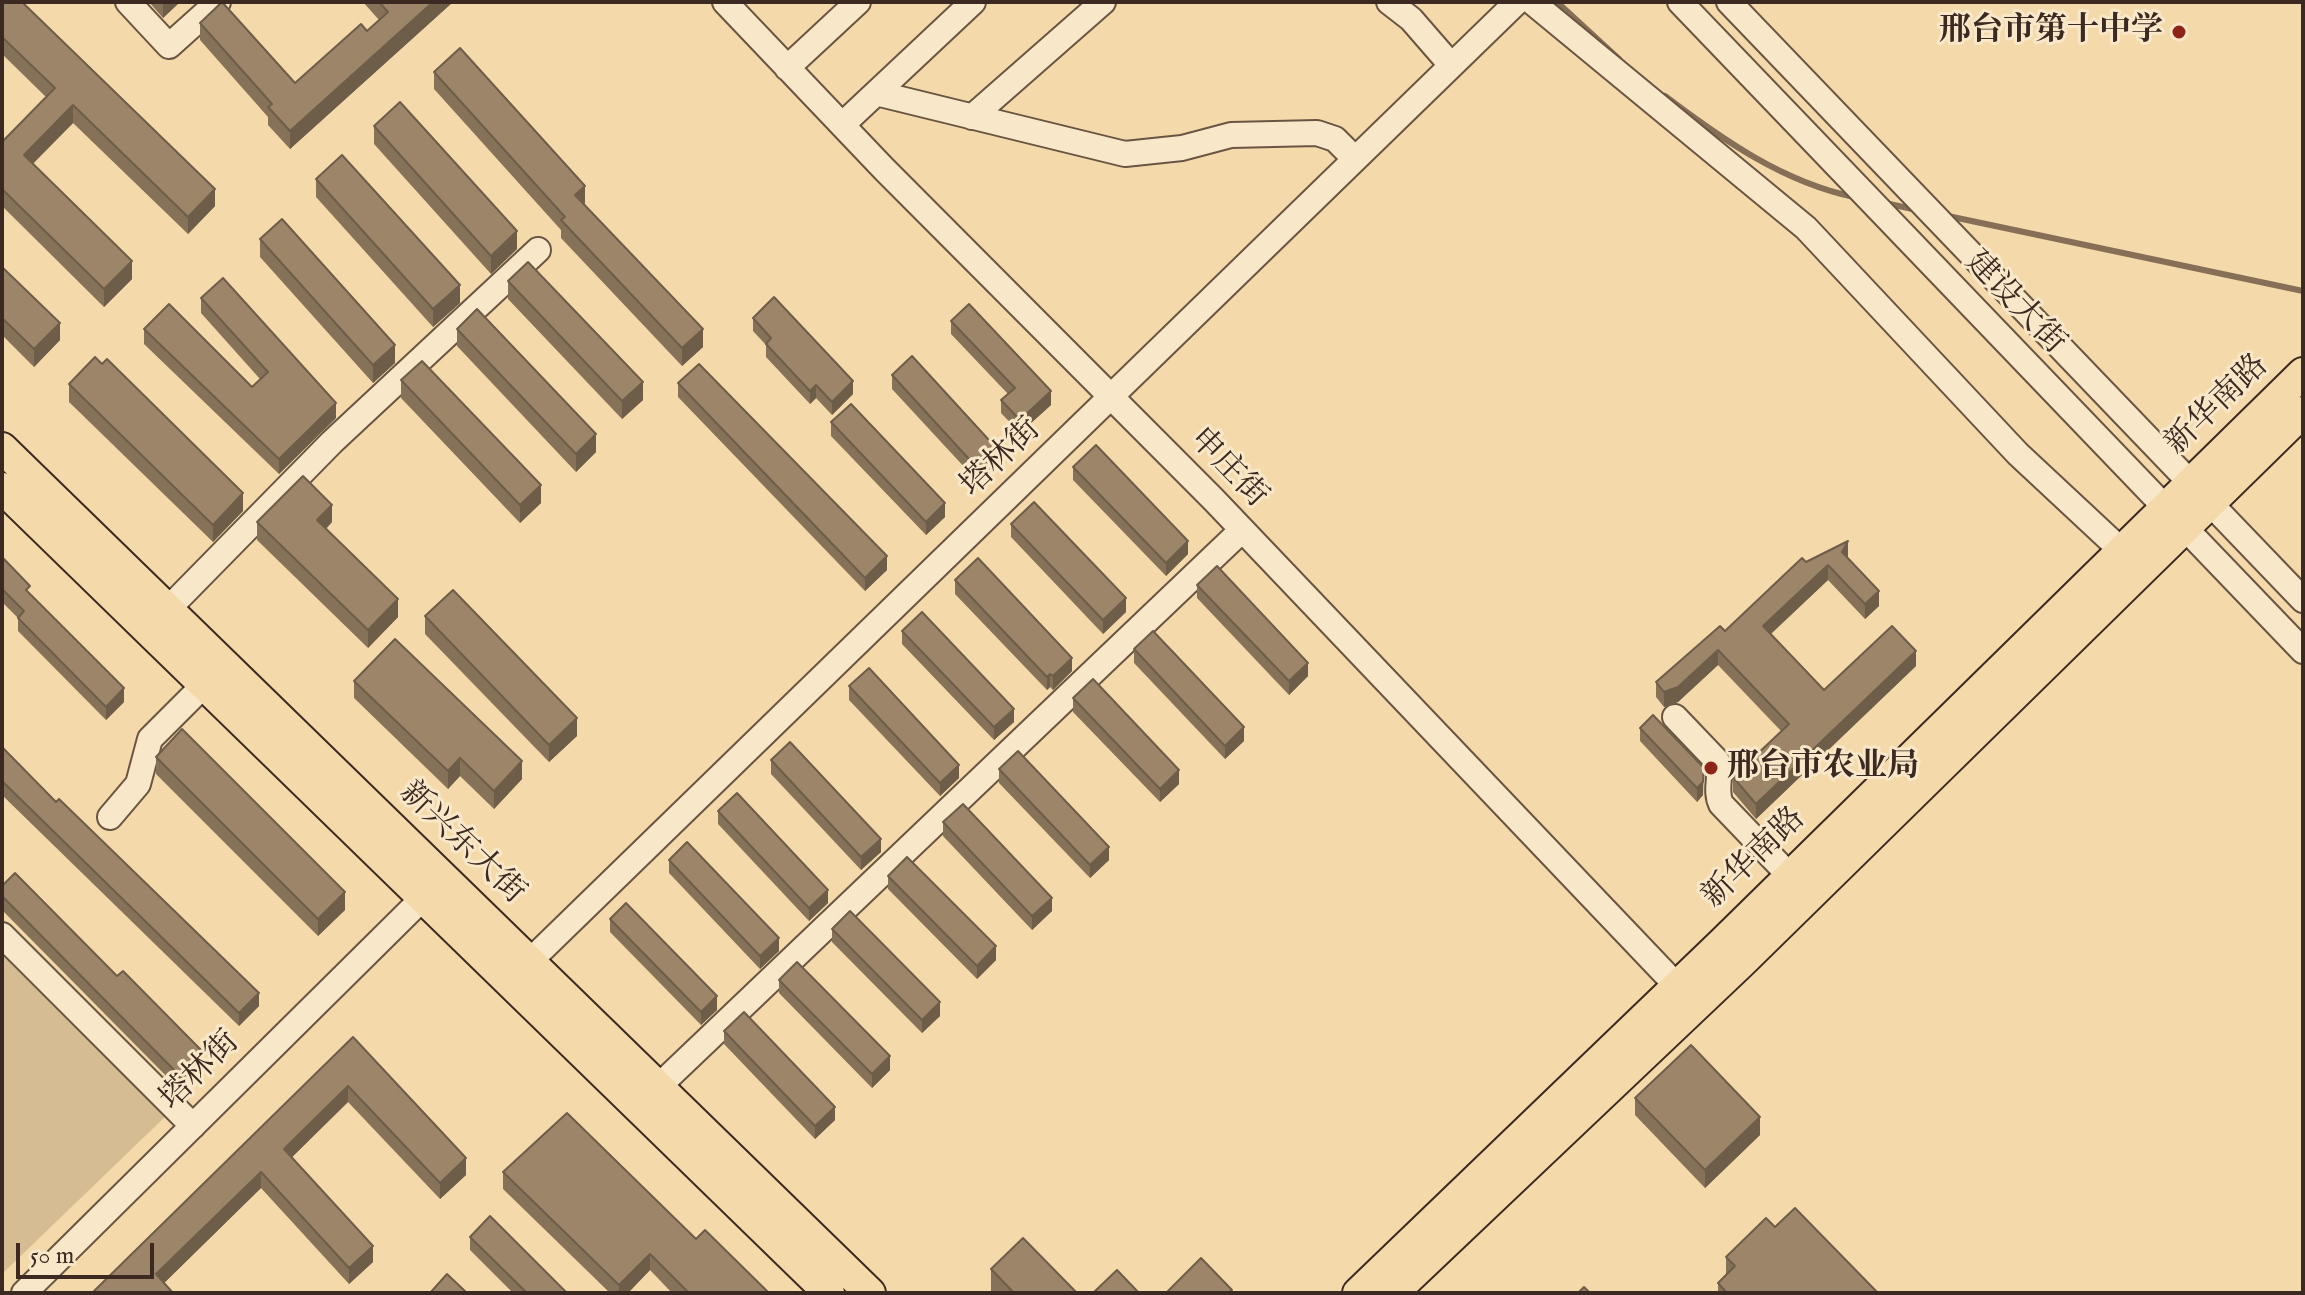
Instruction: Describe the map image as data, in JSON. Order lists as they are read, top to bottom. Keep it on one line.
{"streets":{"main road":["新华南路","新兴东大街"],"street":["建设大街","塔林街","申庄街"]},"crossings":[["建设大街","新华南路"],["新华南路","申庄街"],["塔林街","申庄街"],["塔林街","新兴东大街"]],"places":["邢台市第十中学","邢台市农业局"],"scale_bar":"50 m"}
